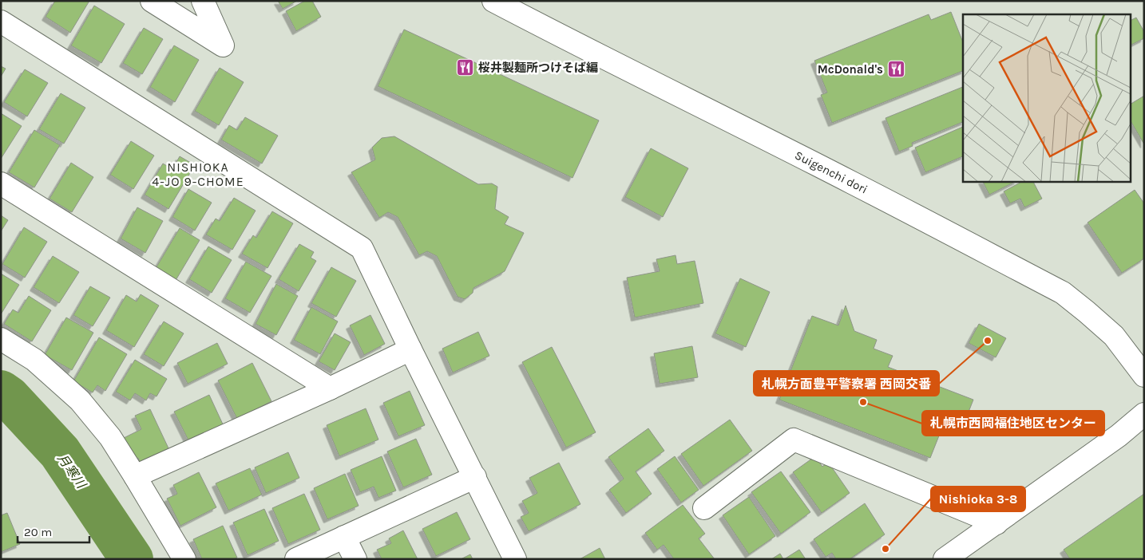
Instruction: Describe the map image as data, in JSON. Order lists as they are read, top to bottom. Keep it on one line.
{"streets":{"street":["Suigenchi dori"]},"districts":["NISHIOKA 4-JO 9-CHOME"],"water":["月寒川"],"places":{"restaurant":["桜井製麺所つけそば編","McDonald's"],"other":["札幌方面豊平警察署 西岡交番","札幌市西岡福住地区センター","Nishioka 3-8"]},"scale_bar":"20 m"}
